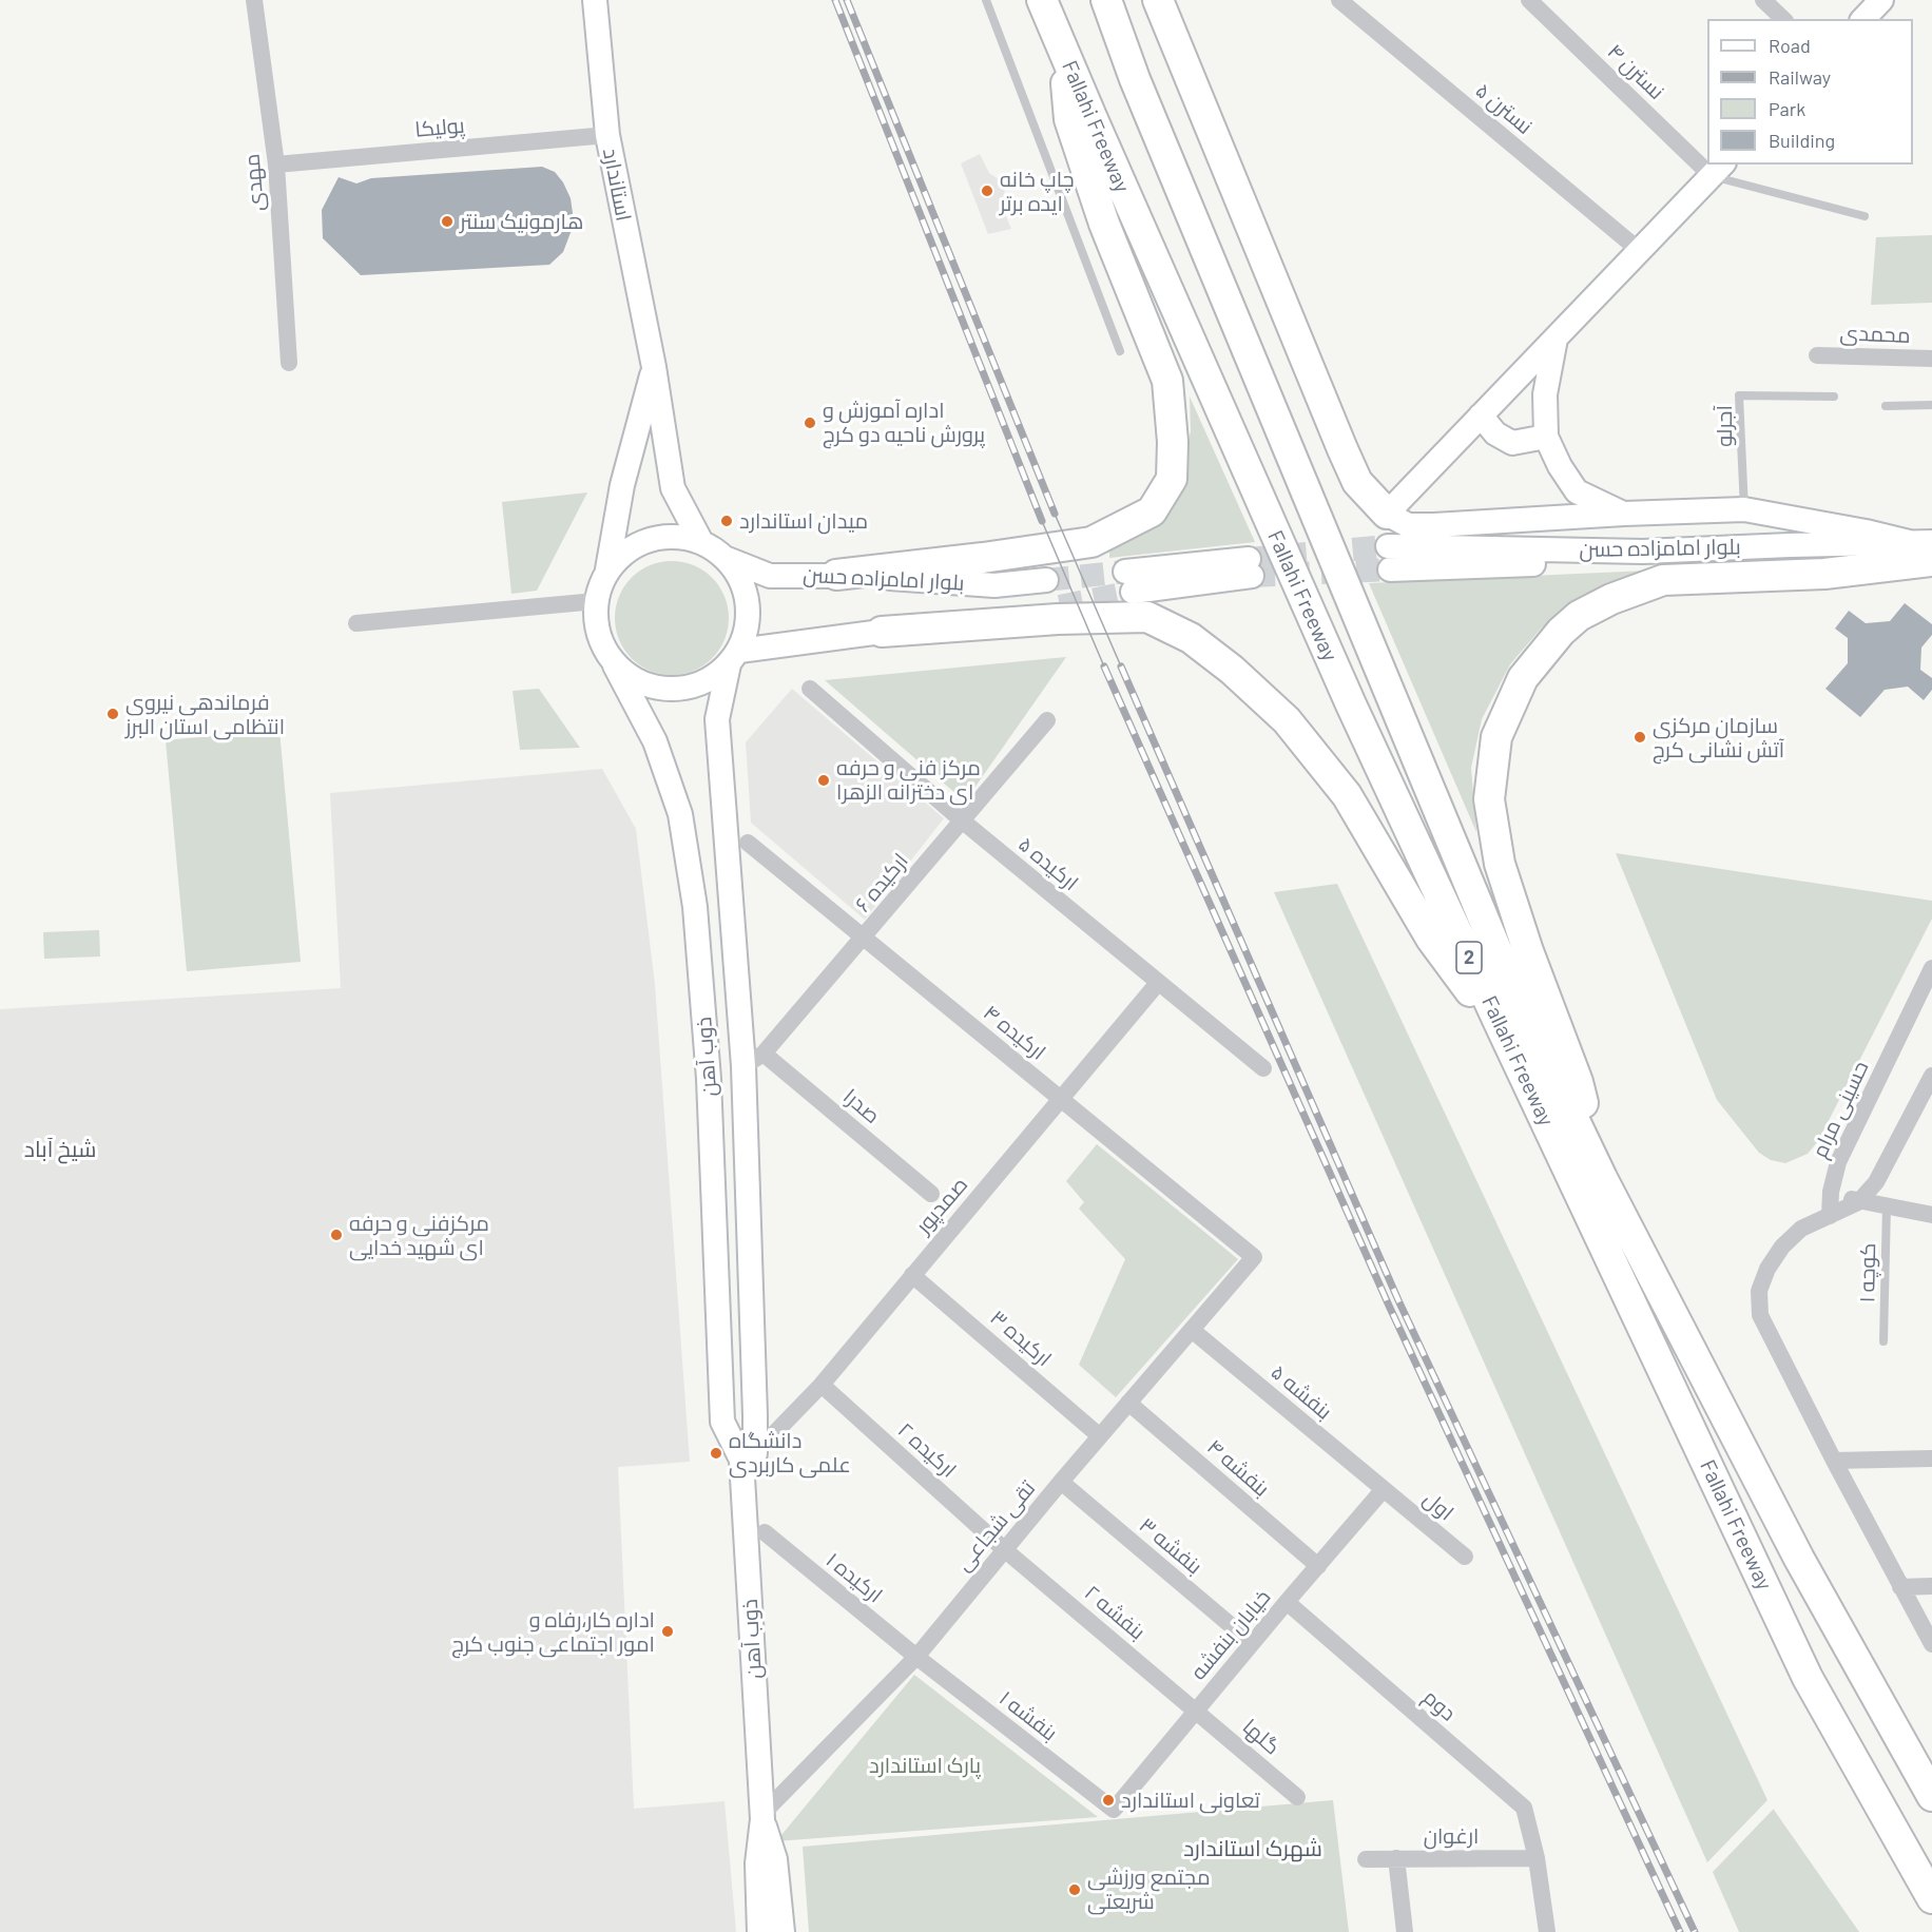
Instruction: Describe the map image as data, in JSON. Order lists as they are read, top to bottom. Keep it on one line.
{"streets":{"highway":["Fallahi Freeway","2"],"main road":["استاندارد","بلوار امامزاده حسن","ذوب آهن"],"street":["نسترن ۴","نسترن ۵","پولیکا","مهدی","محمدی","ارکیده ۵","ارکیده ۶","ارکیده ۴","صدرا","حسینی مرام","صمدپور","ارکیده ۳","بنفشه ۵","ارکیده ۲","بنفشه ۴","اول","تقی شجاعی","بنفشه ۳","ارکیده ۱","بنفشه ۲","خیابان بنفشه","دوم","بنفشه ۱","گلها","ارغوان"],"lane":["آجرلو","کوچه ۱"]},"crossings":[["پولیکا","مهدی"],["پولیکا","استاندارد"],["استاندارد","بلوار امامزاده حسن"],["استاندارد","ذوب آهن"],["بلوار امامزاده حسن","ذوب آهن"],["ارکیده ۵","ارکیده ۶"],["ارکیده ۵","صمدپور"],["ارکیده ۶","ارکیده ۴"],["ارکیده ۶","ذوب آهن"],["ارکیده ۶","صدرا"],["ارکیده ۴","صمدپور"],["ارکیده ۴","تقی شجاعی"],["ذوب آهن","صمدپور"],["ذوب آهن","تقی شجاعی"],["صمدپور","ارکیده ۳"],["صمدپور","ارکیده ۲"],["ارکیده ۳","تقی شجاعی"],["بنفشه ۵","اول"],["بنفشه ۵","تقی شجاعی"],["بنفشه ۵","خیابان بنفشه"],["ارکیده ۲","تقی شجاعی"],["ارکیده ۲","بنفشه ۲"],["بنفشه ۴","تقی شجاعی"],["بنفشه ۴","خیابان بنفشه"],["اول","خیابان بنفشه"],["تقی شجاعی","بنفشه ۳"],["تقی شجاعی","ارکیده ۱"],["تقی شجاعی","بنفشه ۲"],["تقی شجاعی","بنفشه ۱"],["بنفشه ۳","خیابان بنفشه"],["ارکیده ۱","بنفشه ۱"],["بنفشه ۲","خیابان بنفشه"],["بنفشه ۲","گلها"],["خیابان بنفشه","دوم"],["خیابان بنفشه","بنفشه ۱"],["خیابان بنفشه","گلها"],["دوم","ارغوان"]],"districts":["شیخ آباد","شهرک استاندارد"],"parks":["پارک استاندارد"],"places":["چاپ خانه ایده برتر","هارمونیک سنتر","اداره آموزش و پرورش ناحیه دو کرج","میدان استاندارد","فرماندهی نیروی انتظامی استان البرز","سازمان مرکزی آتش نشانی کرج","مرکز فنی و حرفه ای دخترانه الزهرا","مرکزفنی و حرفه ای شهید خدایی","دانشگاه علمی کاربردی","اداره کار،رفاه و امور اجتماعی جنوب کرج","تعاونی استاندارد","مجتمع ورزشی شریعتی"],"legend":["Road","Railway","Park","Building"]}
